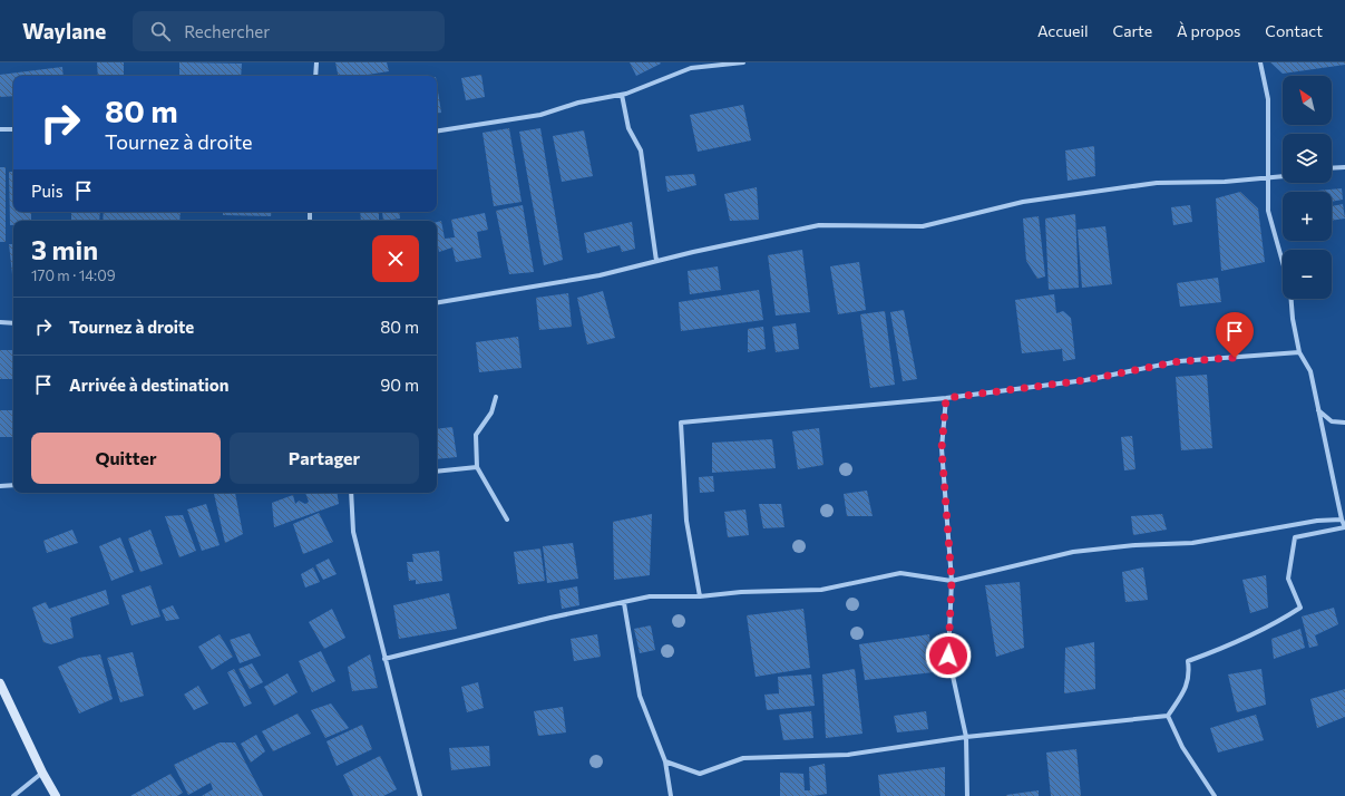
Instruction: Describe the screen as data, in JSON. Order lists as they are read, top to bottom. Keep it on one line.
{"north":"top left","page":{"header":"Waylane","search":"Rechercher","nav":["Accueil","Carte","À propos","Contact"],"map_buttons":["+","−"],"turn":["80 m","Tournez à droite"],"then":"Puis","heading":["3 min","170 m · 14:09"],"list":[{"name":"Tournez à droite","value":"80 m"},{"name":"Arrivée à destination","value":"90 m"}],"buttons":["Quitter","Partager"]}}
